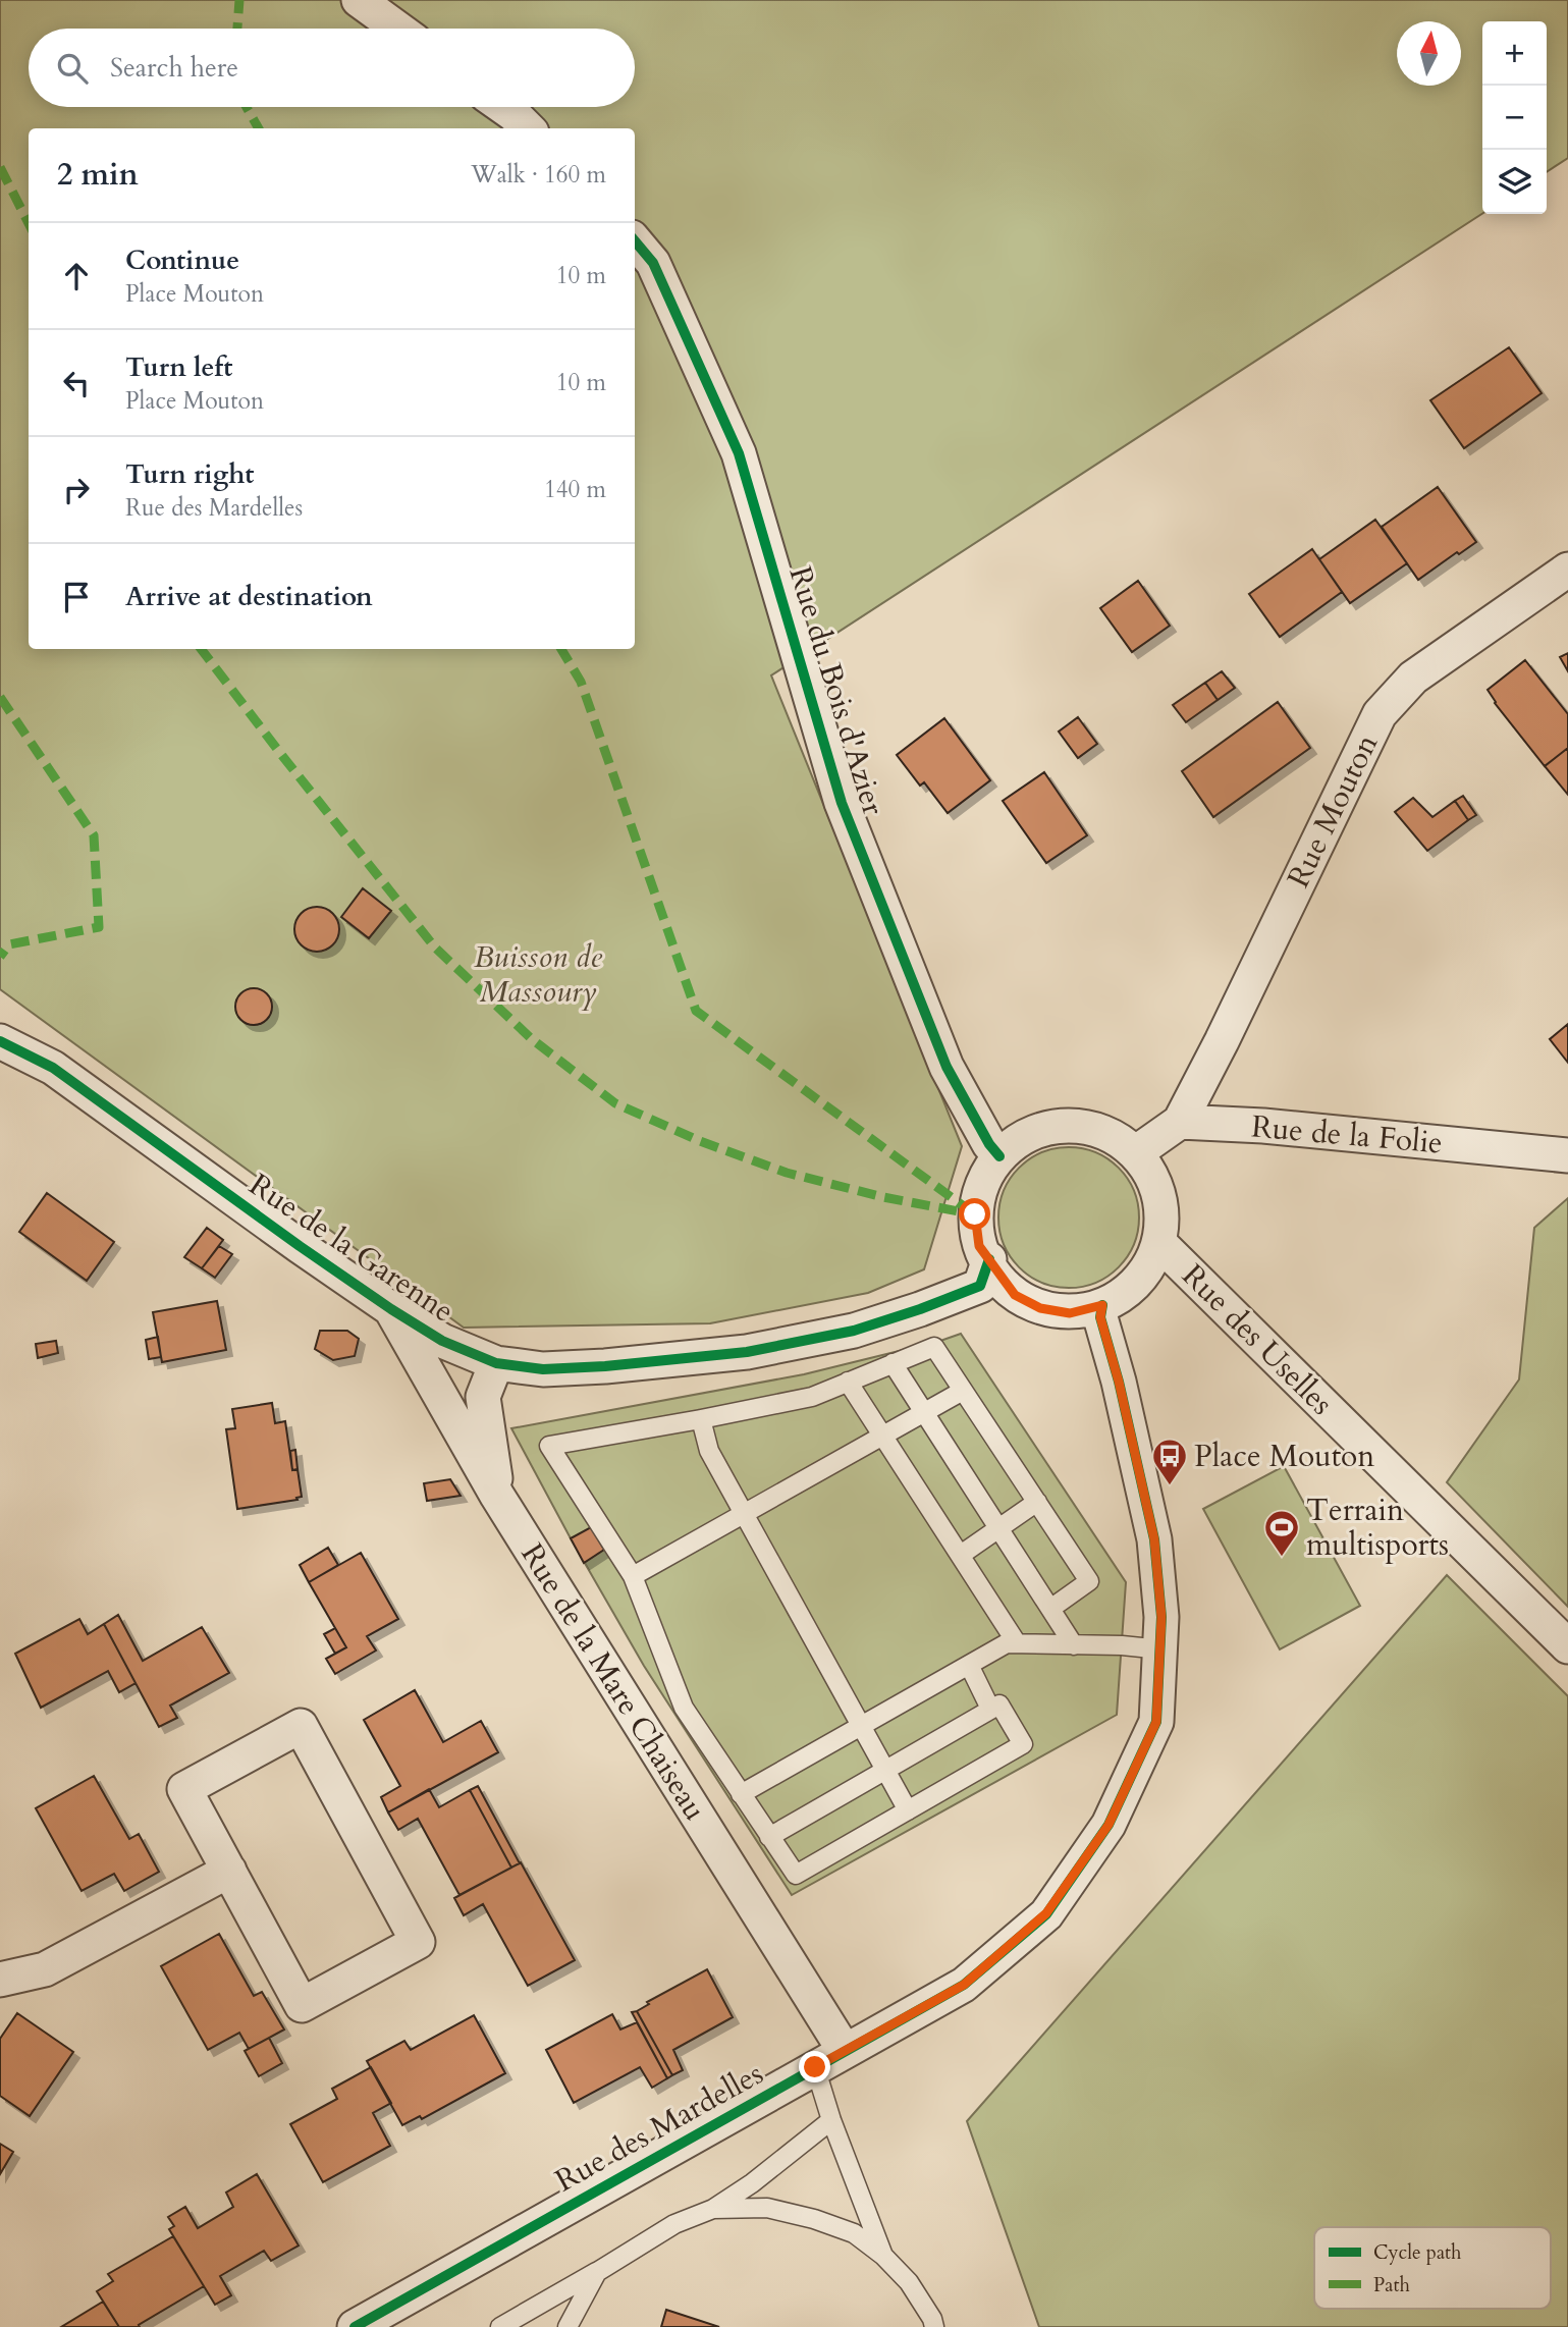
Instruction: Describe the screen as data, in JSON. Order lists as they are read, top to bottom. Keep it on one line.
{"streets":{"street":["Rue du Bois d'Azier","Rue Mouton","Rue de la Folie","Rue de la Garenne","Rue des Uselles","Rue de la Mare Chaiseau","Rue des Mardelles"]},"crossings":[["Rue du Bois d'Azier","Rue de la Garenne"],["Rue du Bois d'Azier","Rue des Uselles"],["Rue du Bois d'Azier","Rue des Mardelles"],["Rue Mouton","Rue de la Folie"],["Rue de la Garenne","Rue des Uselles"],["Rue de la Garenne","Rue de la Mare Chaiseau"],["Rue de la Garenne","Rue des Mardelles"],["Rue des Uselles","Rue des Mardelles"],["Rue de la Mare Chaiseau","Rue des Mardelles"]],"parks":["Buisson de Massoury"],"places":{"bus stop":["Place Mouton"],"sports":["Terrain multisports"]},"legend":["Cycle path","Path"],"north":"top","page":{"map_buttons":["+","−"],"search":"Search here","heading":["2 min","Walk · 160 m"],"list":[["Continue","Place Mouton","10 m"],["Turn left","Place Mouton","10 m"],["Turn right","Rue des Mardelles","140 m"],"Arrive at destination"]}}
